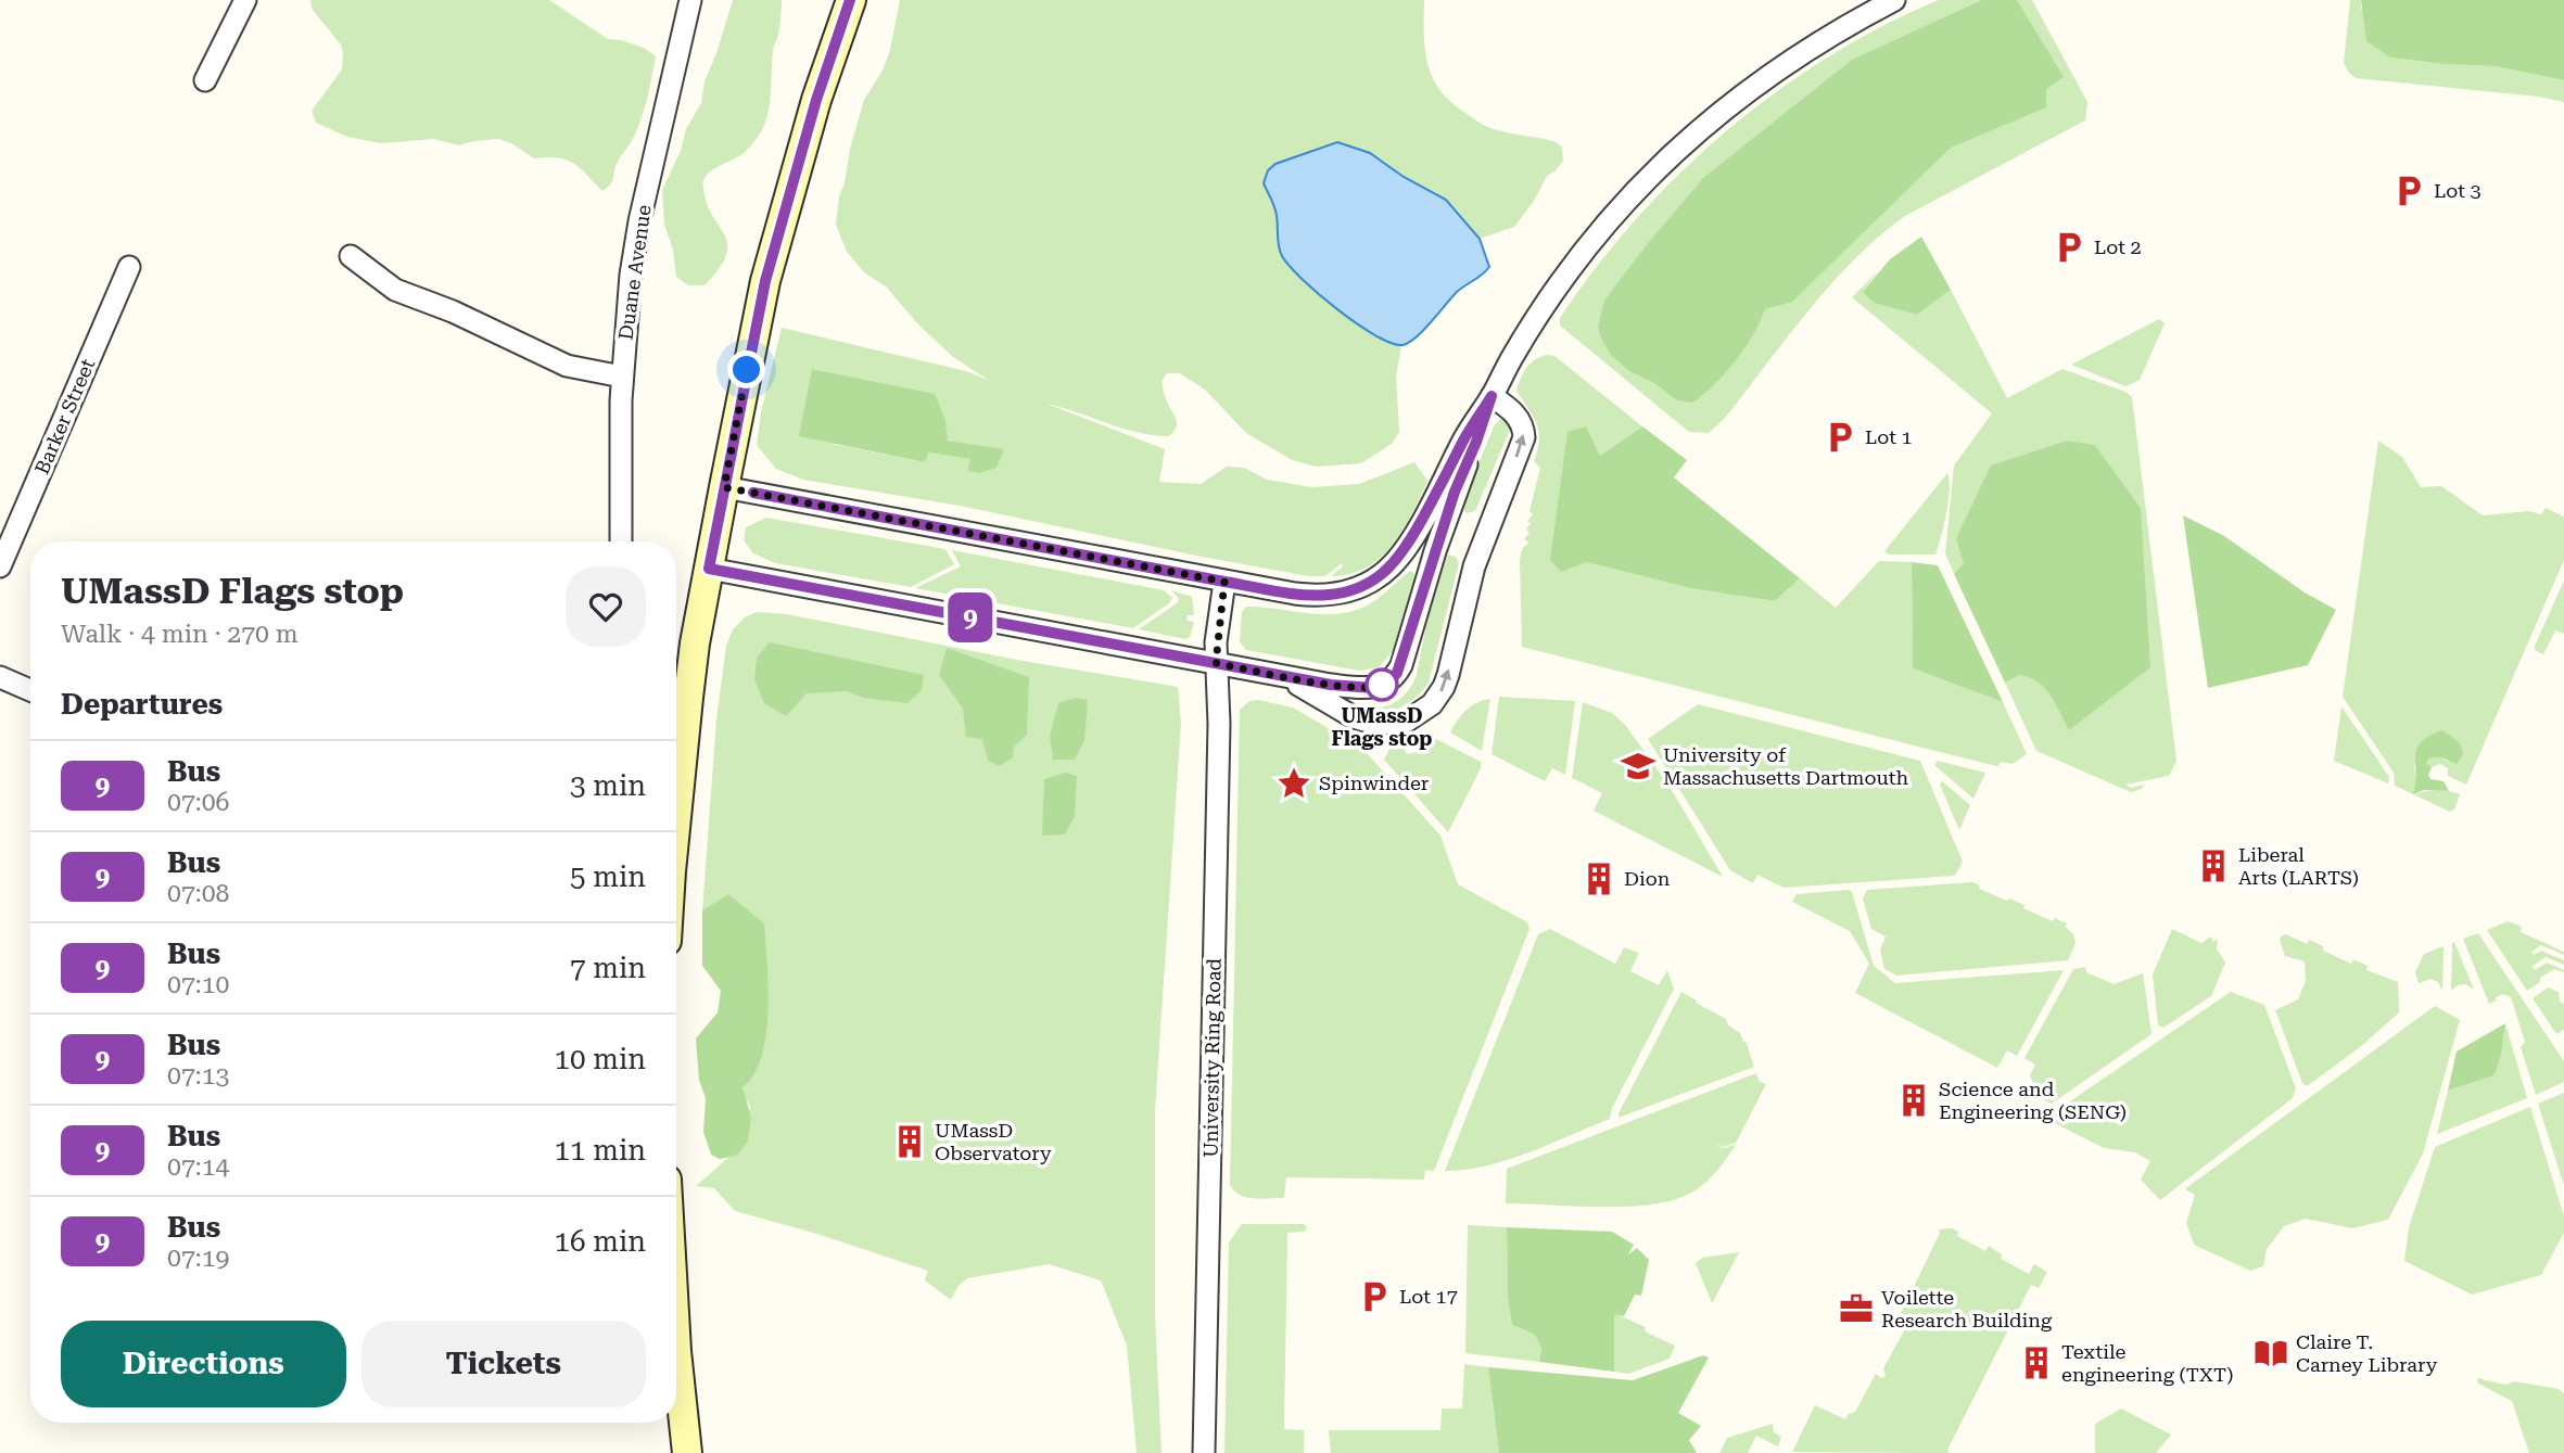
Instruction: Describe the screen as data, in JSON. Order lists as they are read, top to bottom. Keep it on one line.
{"streets":{"street":["Duane Avenue","Barker Street","University Ring Road"]},"places":{"parking":["Lot 3","Lot 2","Lot 1","Lot 17"],"other":["UMassD Flags stop"],"school or university":["University of Massachusetts Dartmouth"],"place":["Spinwinder"],"building":["Liberal Arts (LARTS)","Dion","Science and Engineering (SENG)","UMassD Observatory","Textile engineering (TXT)"],"office":["Voilette Research Building"],"library":["Claire T. Carney Library"]},"lines":["bus line 9"],"page":{"on_map":"9","heading":[["UMassD Flags stop","Walk · 4 min · 270 m"],"Departures"],"list":[{"mark":"9","name":"Bus","note":"07:06","value":"3 min"},{"mark":"9","name":"Bus","note":"07:08","value":"5 min"},{"mark":"9","name":"Bus","note":"07:10","value":"7 min"},{"mark":"9","name":"Bus","note":"07:13","value":"10 min"},{"mark":"9","name":"Bus","note":"07:14","value":"11 min"},{"mark":"9","name":"Bus","note":"07:19","value":"16 min"}],"buttons":["Directions","Tickets"]}}
